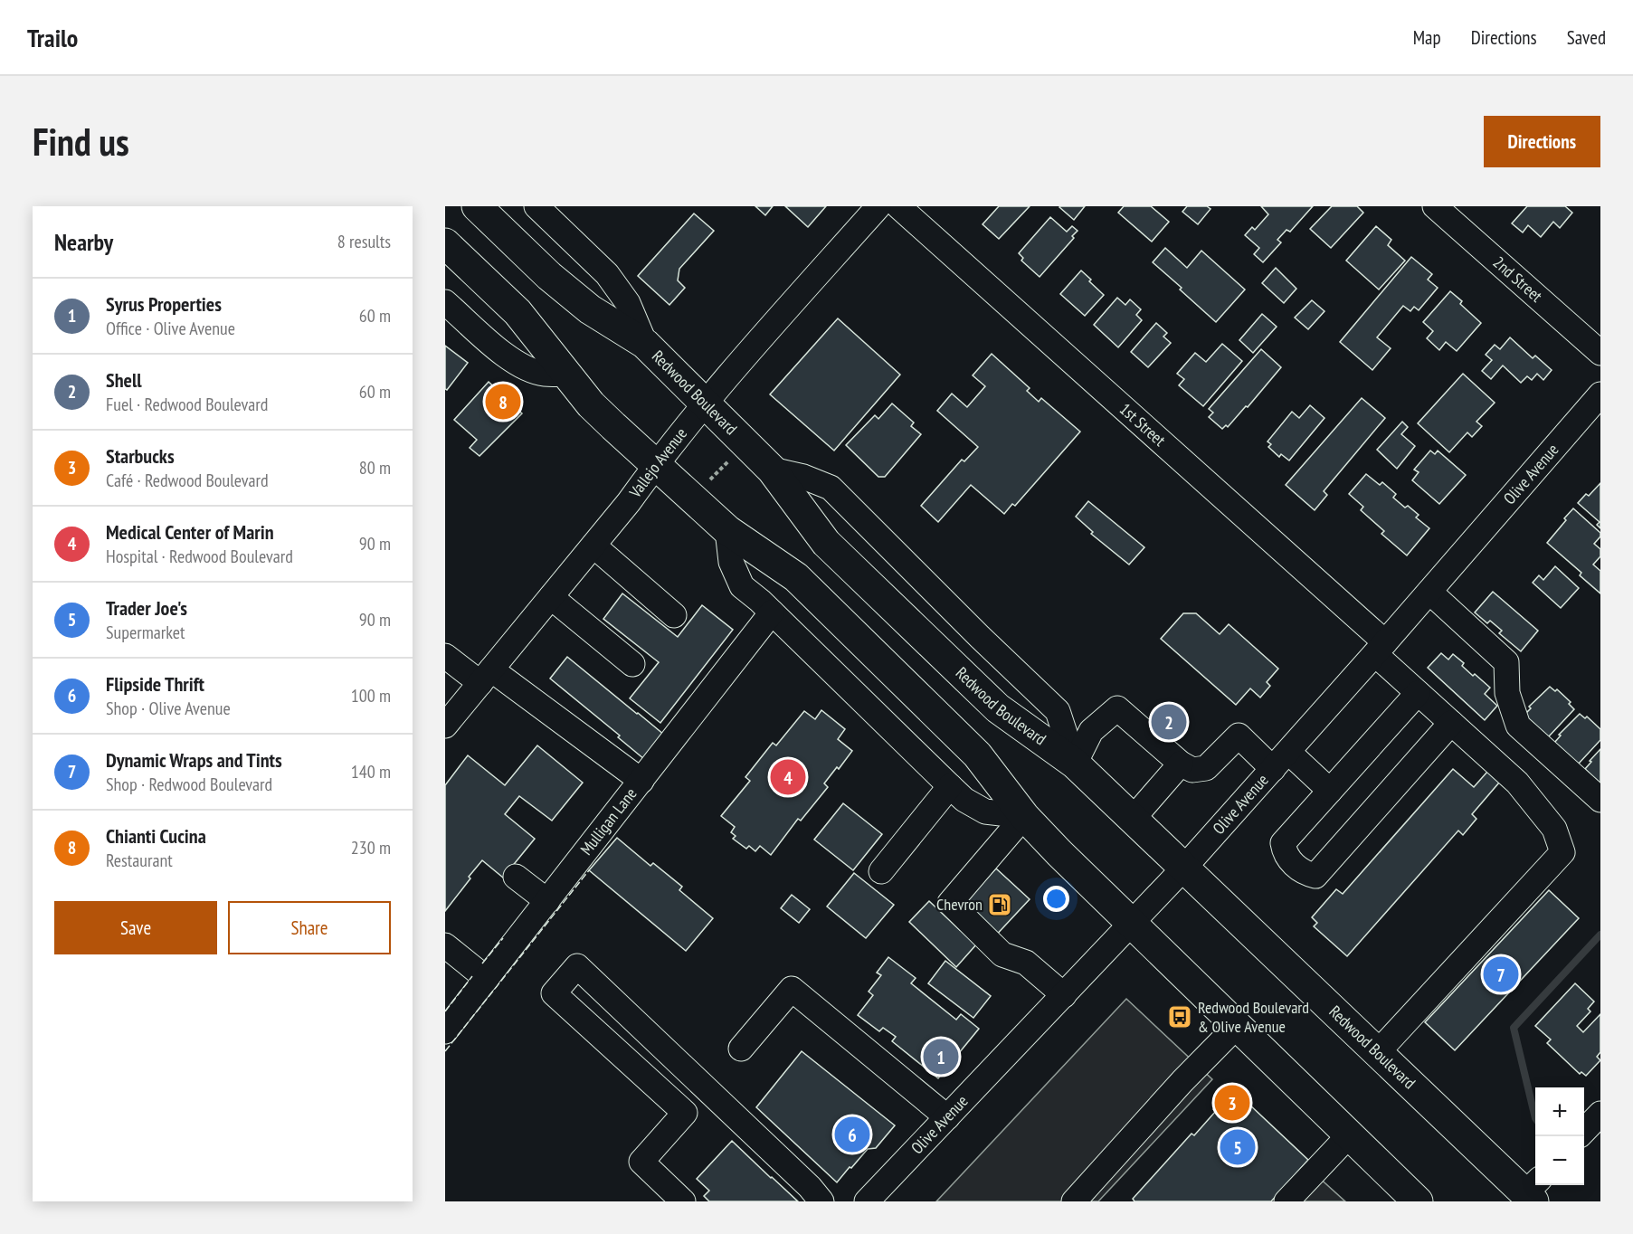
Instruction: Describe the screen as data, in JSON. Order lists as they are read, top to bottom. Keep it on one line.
{"streets":{"main road":["Redwood Boulevard"],"street":["2nd Street","1st Street","Vallejo Avenue","Olive Avenue","Mulligan Lane"]},"crossings":[["Redwood Boulevard","1st Street"],["Redwood Boulevard","Vallejo Avenue"],["Redwood Boulevard","Olive Avenue"],["1st Street","Olive Avenue"]],"places":{"fuel station":["Chevron"],"bus stop":["Redwood Boulevard & Olive Avenue"]},"page":{"header":"Trailo","nav":["Map","Directions","Saved"],"buttons":["Directions",["Save","Share"]],"title":"Find us","heading":["Nearby","8 results"],"list":[{"mark":"1","name":"Syrus Properties","note":"Office · Olive Avenue","value":"60 m"},{"mark":"2","name":"Shell","note":"Fuel · Redwood Boulevard","value":"60 m"},{"mark":"3","name":"Starbucks","note":"Café · Redwood Boulevard","value":"80 m"},{"mark":"4","name":"Medical Center of Marin","note":"Hospital · Redwood Boulevard","value":"90 m"},{"mark":"5","name":"Trader Joe's","note":"Supermarket","value":"90 m"},{"mark":"6","name":"Flipside Thrift","note":"Shop · Olive Avenue","value":"100 m"},{"mark":"7","name":"Dynamic Wraps and Tints","note":"Shop · Redwood Boulevard","value":"140 m"},{"mark":"8","name":"Chianti Cucina","note":"Restaurant","value":"230 m"}],"pins":["8","2","4","7","1","3","6","5"],"map_buttons":["+","−"]}}
